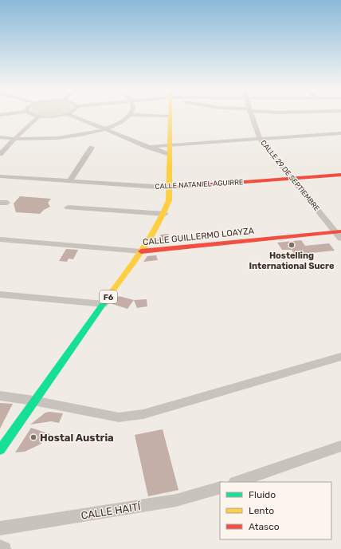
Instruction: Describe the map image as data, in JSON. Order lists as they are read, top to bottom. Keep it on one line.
{"streets":{"main road":["CALLE NATANIEL AGUIRRE","CALLE GUILLERMO LOAYZA","F6"],"street":["CALLE 29 DE SEPTIEMBRE","CALLE HAITÍ"]},"crossings":[["CALLE 29 DE SEPTIEMBRE","CALLE NATANIEL AGUIRRE"],["CALLE 29 DE SEPTIEMBRE","CALLE GUILLERMO LOAYZA"],["CALLE NATANIEL AGUIRRE","F6"],["CALLE GUILLERMO LOAYZA","F6"]],"places":["Hostelling International Sucre","Hostal Austria"],"legend":["Fluido","Lento","Atasco"]}
